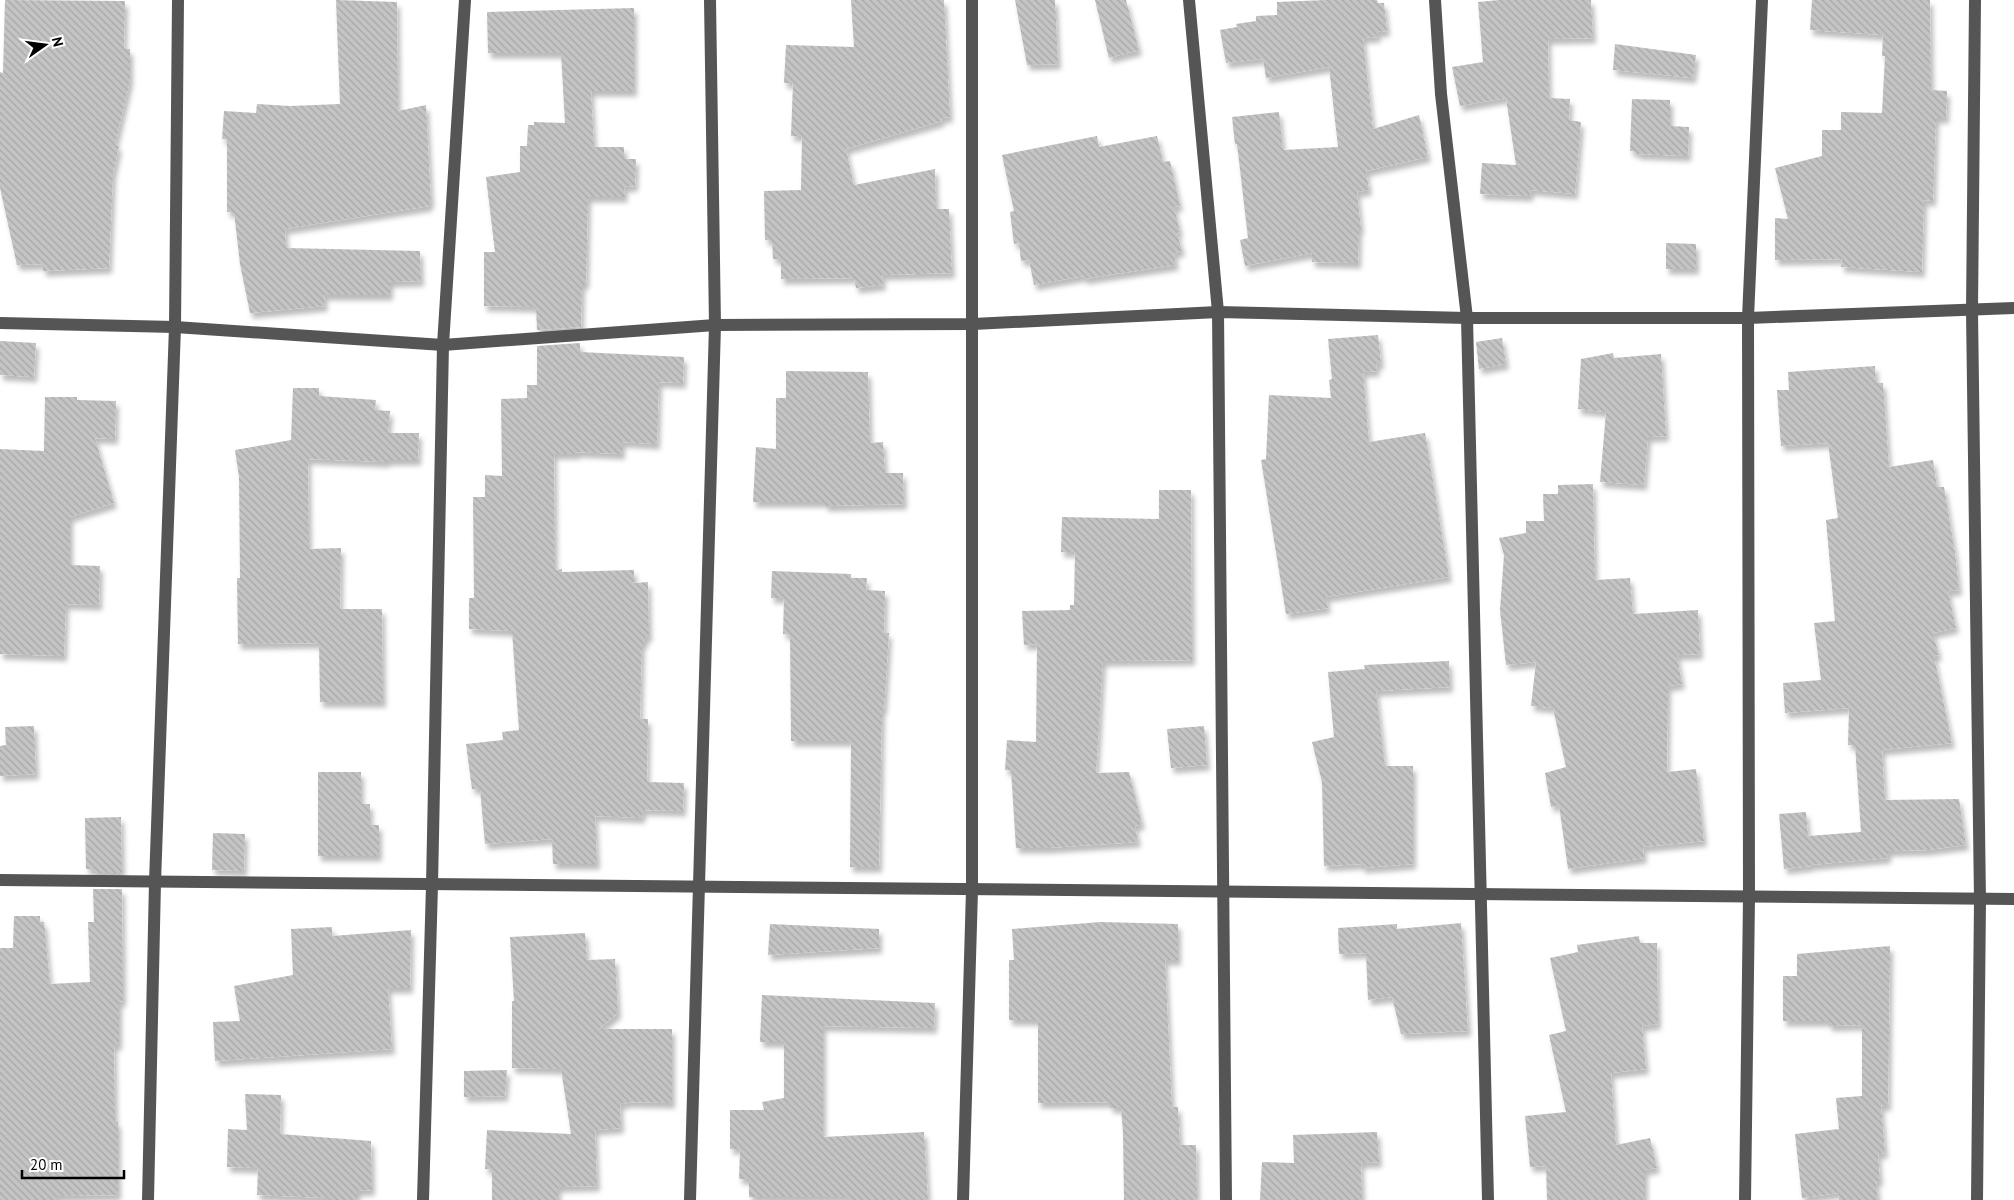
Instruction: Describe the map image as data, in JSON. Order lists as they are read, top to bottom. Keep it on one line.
{"scale_bar":"20 m","north":"right"}
